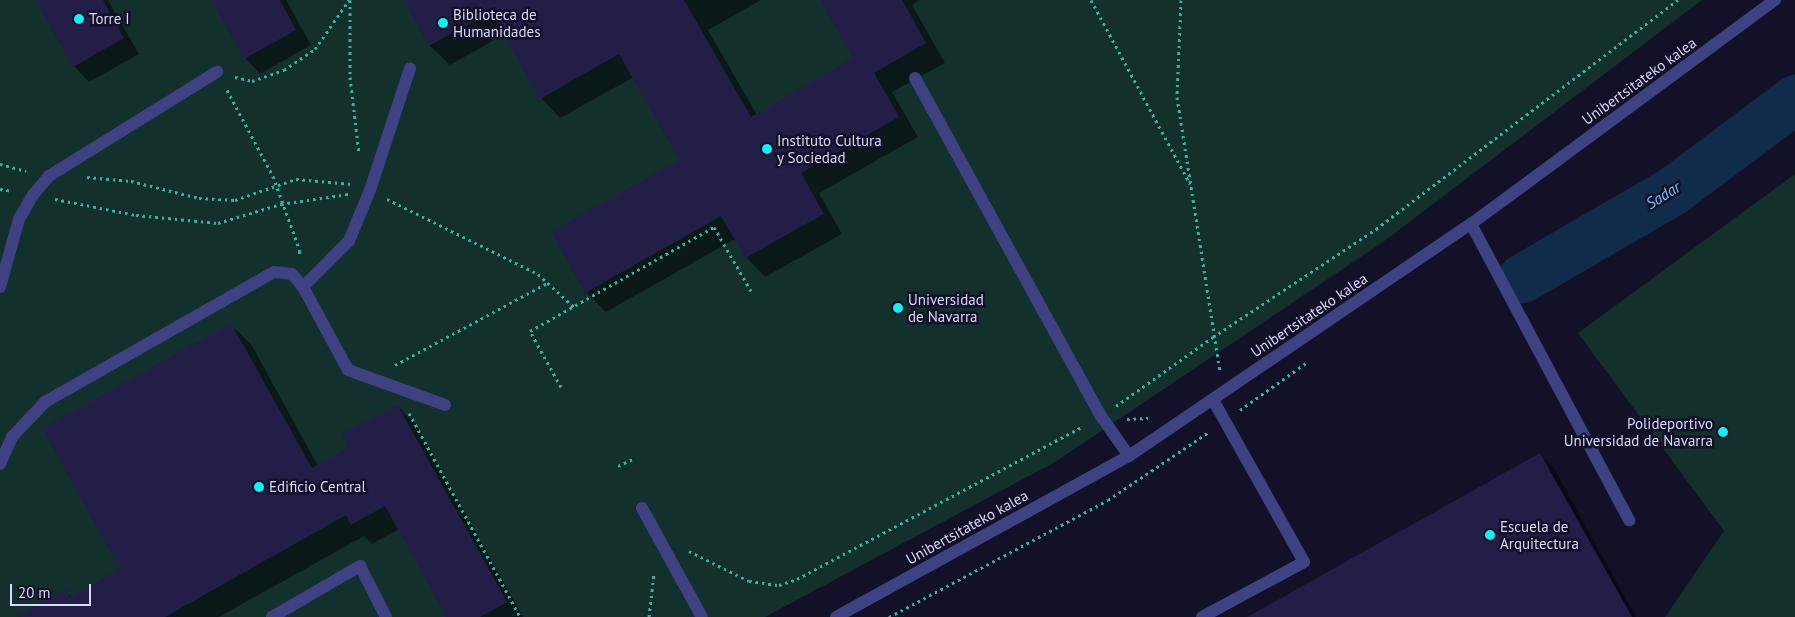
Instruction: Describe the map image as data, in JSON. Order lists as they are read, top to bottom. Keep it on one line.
{"streets":{"street":["Unibertsitateko kalea"]},"water":["Sadar"],"places":["Torre I","Biblioteca de Humanidades","Instituto Cultura y Sociedad","Universidad de Navarra","Polideportivo Universidad de Navarra","Edificio Central","Escuela de Arquitectura"],"scale_bar":"20 m"}
